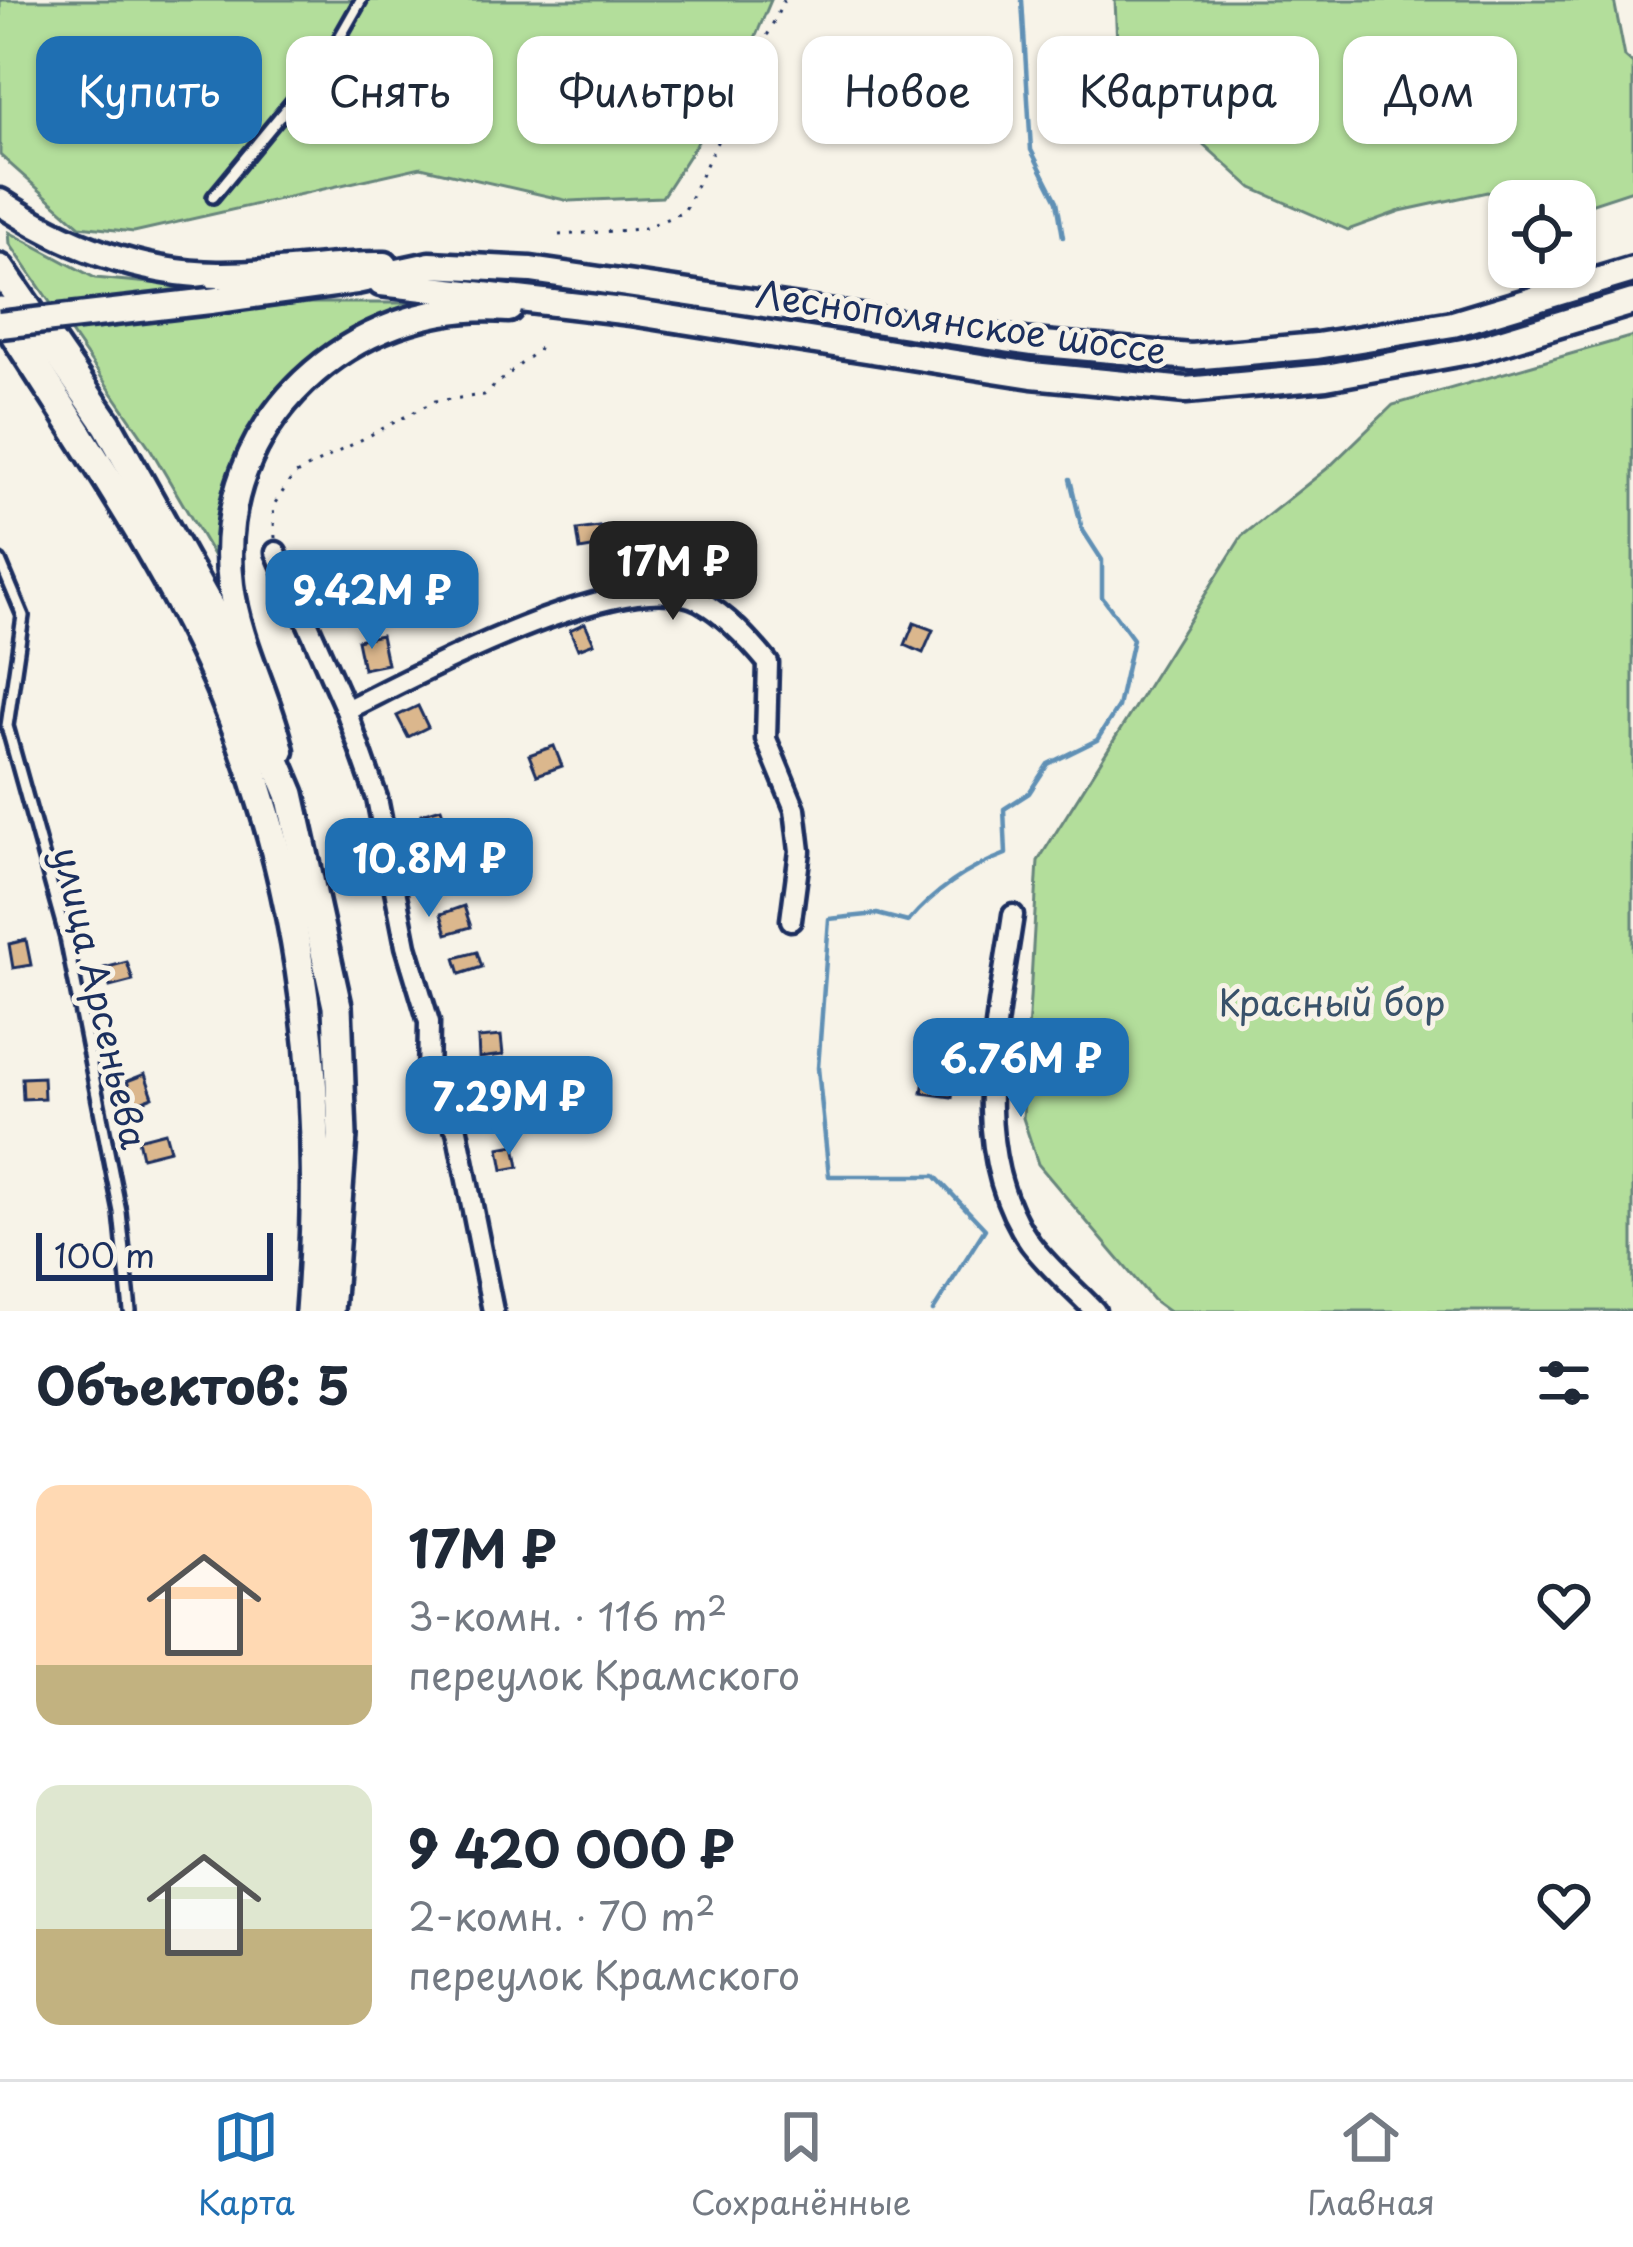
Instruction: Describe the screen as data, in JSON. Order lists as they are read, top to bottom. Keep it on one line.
{"streets":{"main road":["Леснополянское шоссе"],"lane":["улица Арсеньева"]},"parks":["Красный бор"],"scale_bar":"100 m","page":{"chip":["Купить","Снять","Фильтры","Новое","Квартира","Дом"],"price":["17M ₽","9.42M ₽","10.8M ₽","6.76M ₽","7.29M ₽"],"scale":"100 m","heading":"Объектов: 5","list":[{"name":"17M ₽","note":"3-комн. · 116 m² · переулок Крамского"},{"name":"9 420 000 ₽","note":"2-комн. · 70 m² · переулок Крамского"}],"tabs":["Карта","Сохранённые","Главная"]}}
